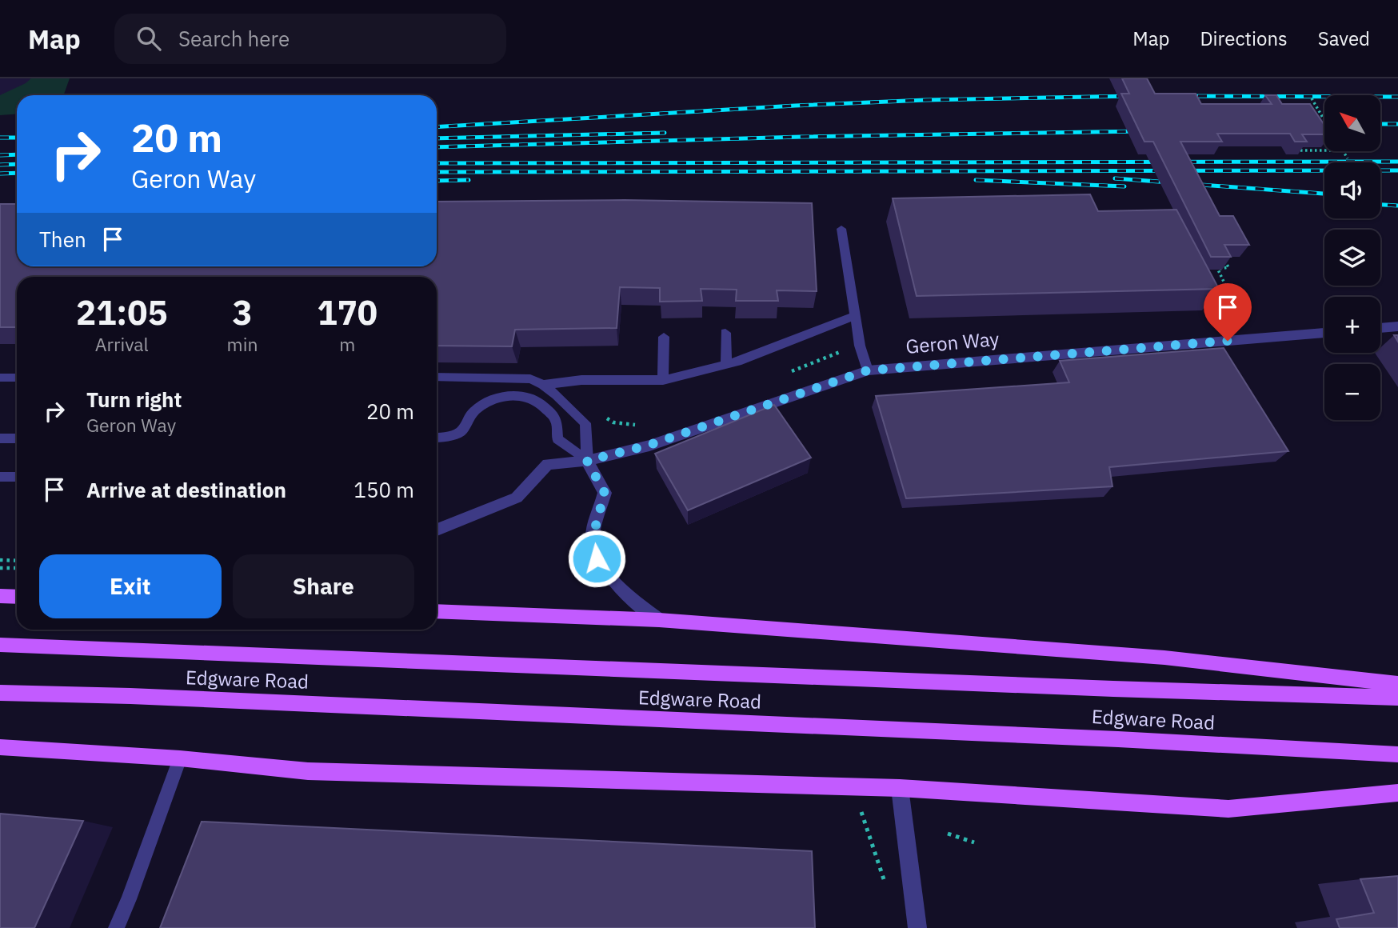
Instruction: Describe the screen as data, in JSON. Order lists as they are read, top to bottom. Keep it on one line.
{"streets":{"main road":["Edgware Road"],"street":["Geron Way"]},"north":"top left","page":{"header":"Map","search":"Search here","nav":["Map","Directions","Saved"],"map_buttons":["+","−"],"turn":["20 m","Geron Way"],"then":"Then","eta":["21:05","Arrival","3","min","170","m"],"list":[{"name":"Turn right","note":"Geron Way","value":"20 m"},{"name":"Arrive at destination","value":"150 m"}],"buttons":["Exit","Share"]}}
